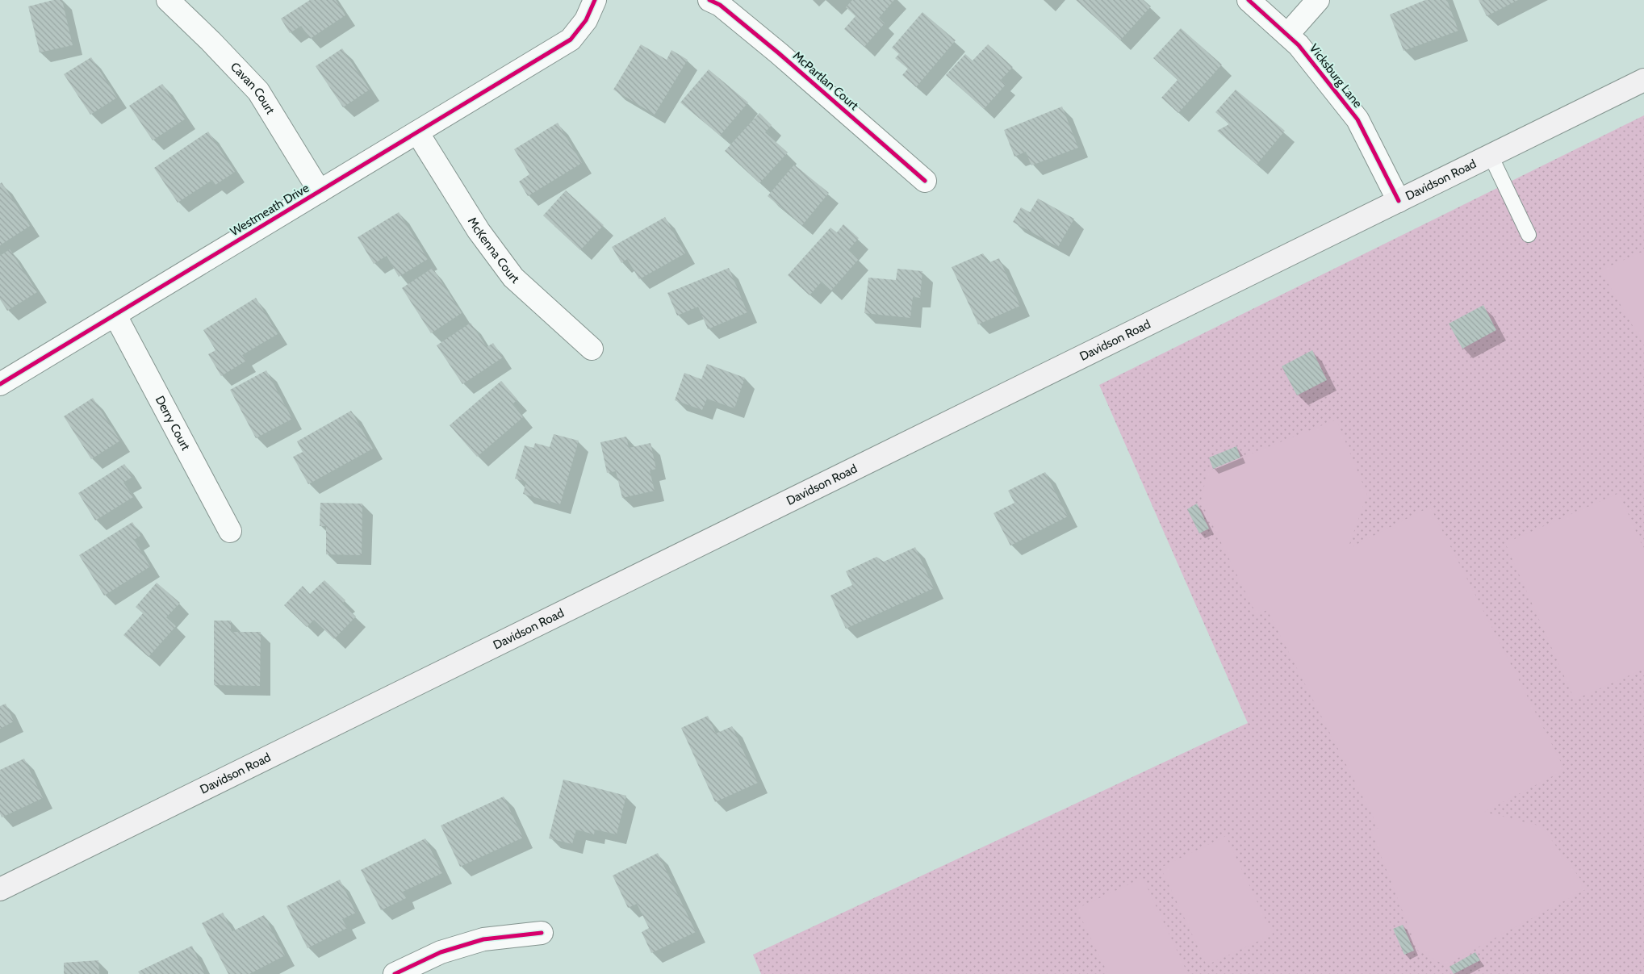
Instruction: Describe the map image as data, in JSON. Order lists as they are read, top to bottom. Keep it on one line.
{"streets":{"main road":["Davidson Road"],"street":["Vicksburg Lane","McPartlan Court","Cavan Court","Westmeath Drive","McKenna Court","Derry Court"]},"crossings":[["Vicksburg Lane","Davidson Road"],["Cavan Court","Westmeath Drive"],["Westmeath Drive","McKenna Court"],["Westmeath Drive","Derry Court"]]}
